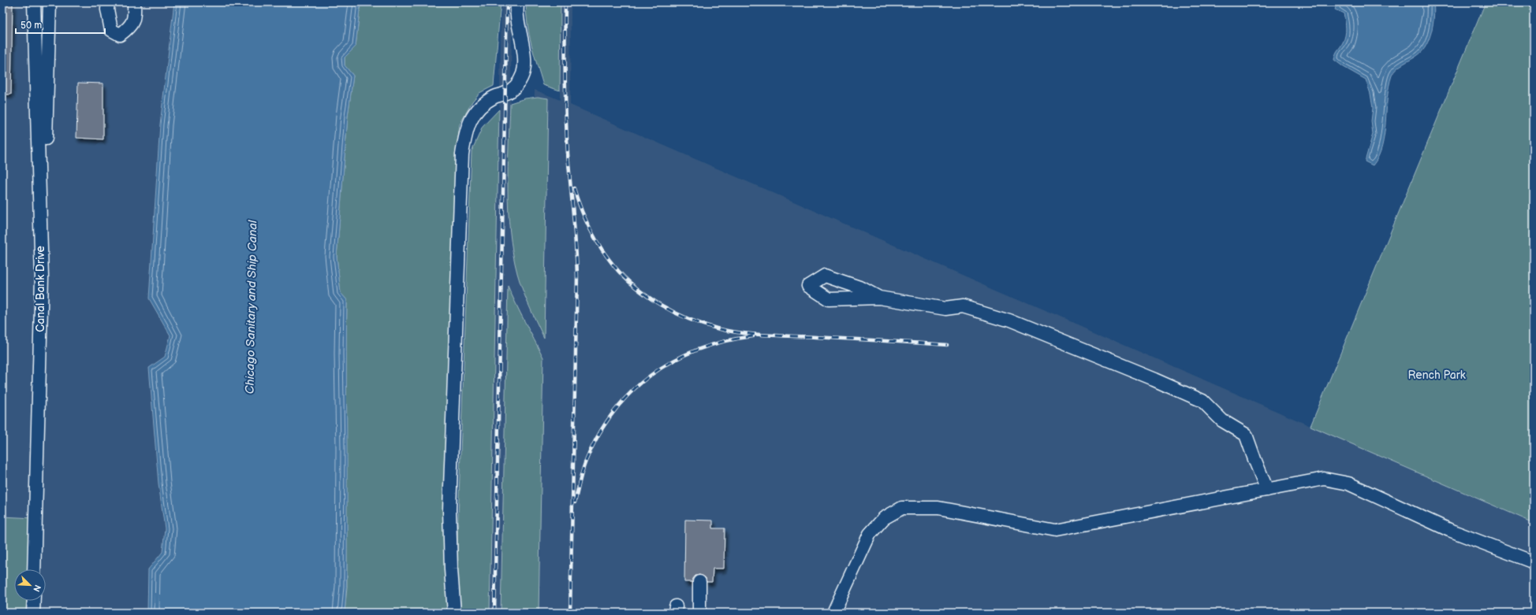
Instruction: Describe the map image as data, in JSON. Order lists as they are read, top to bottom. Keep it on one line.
{"streets":{"lane":["Canal Bank Drive"]},"water":["Chicago Sanitary and Ship Canal"],"parks":["Rench Park"],"scale_bar":"50 m","north":"bottom right"}
